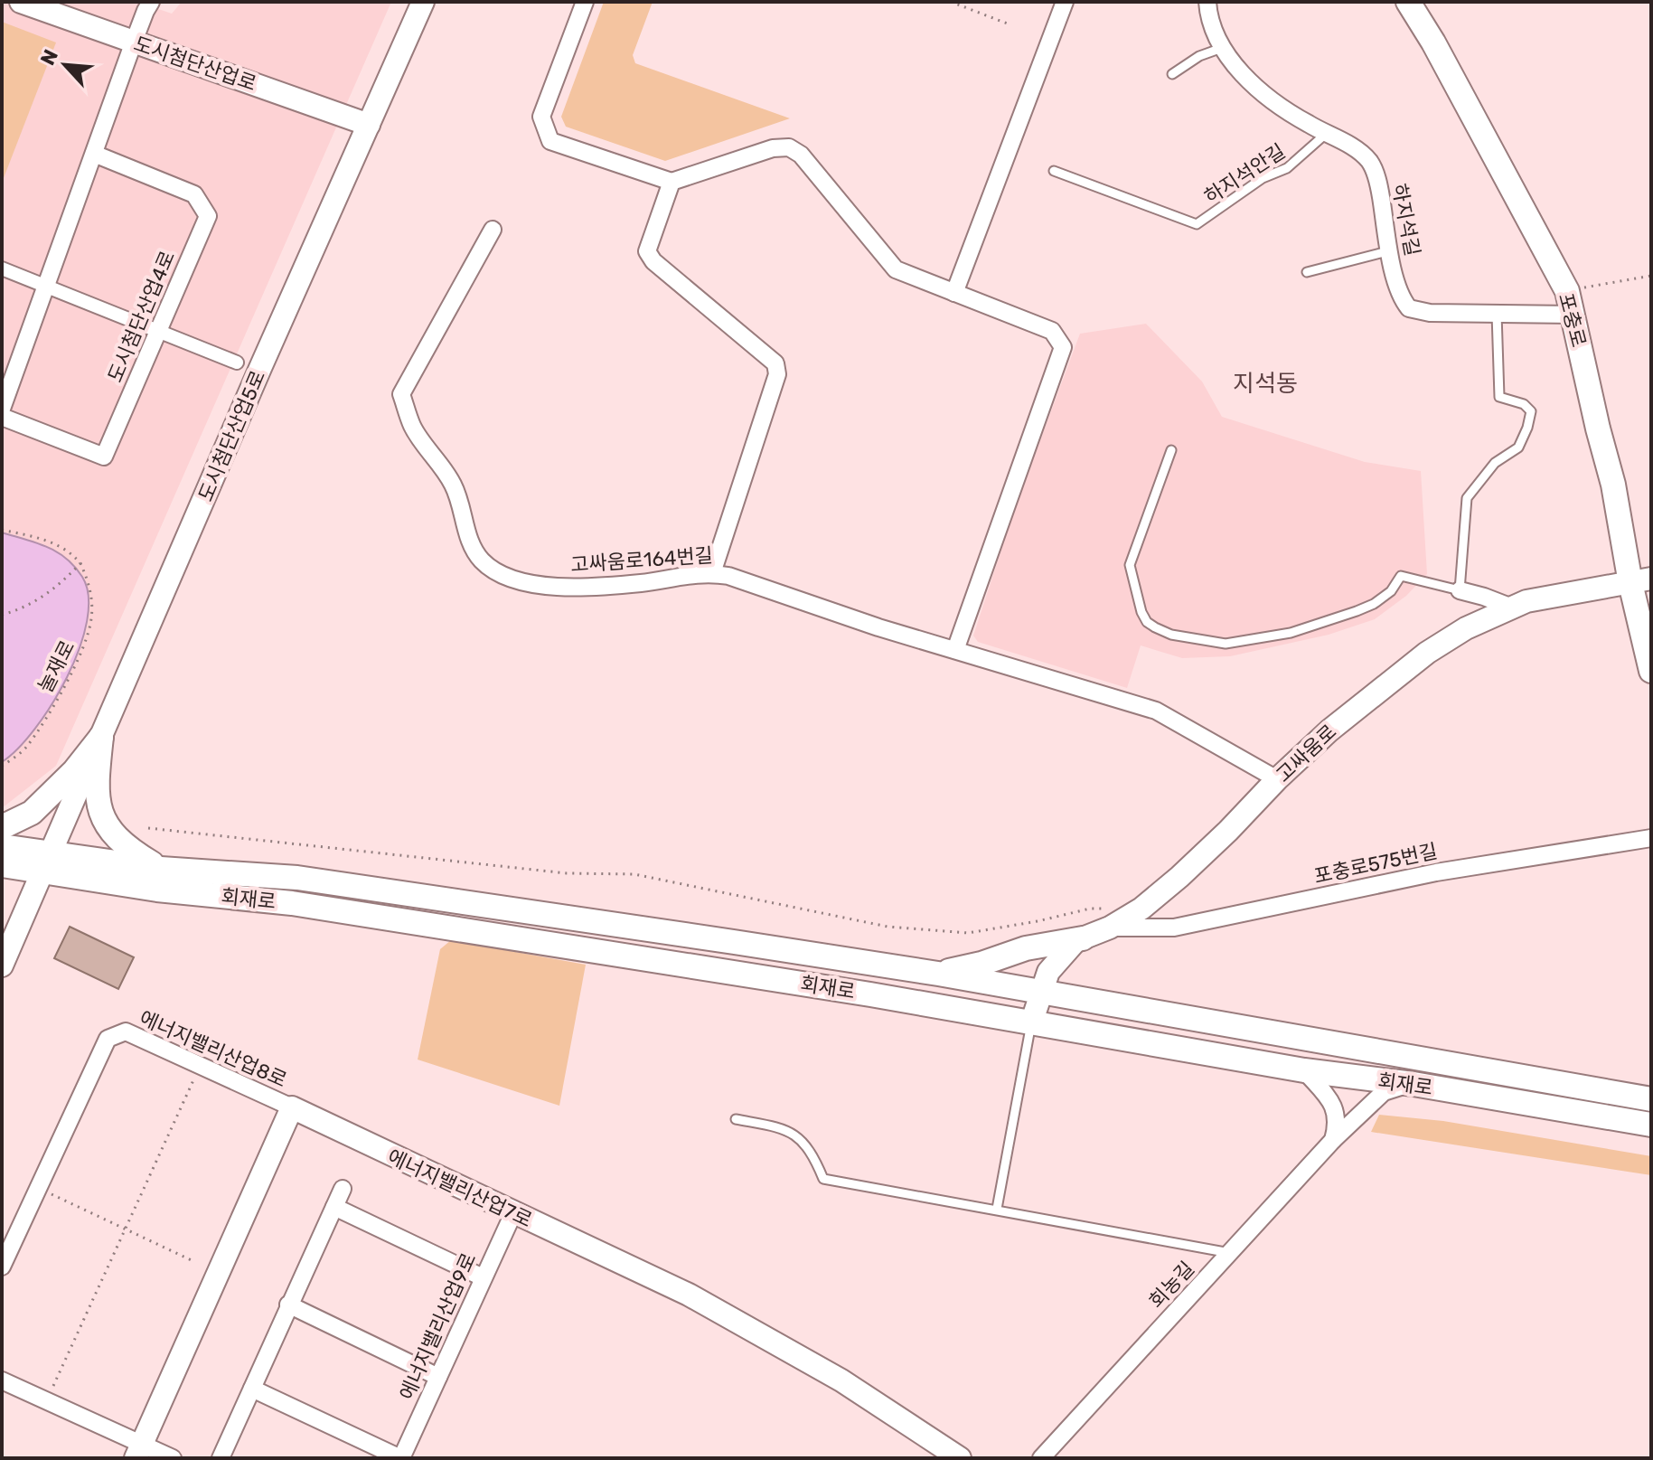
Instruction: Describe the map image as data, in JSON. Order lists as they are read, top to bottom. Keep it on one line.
{"streets":{"main road":["포충로","회재로"],"street":["도시첨단산업로","하지석길","도시첨단산업4로","도시첨단산업5로","고싸움로164번길","고싸움로","포충로575번길","에너지밸리산업8로","에너지밸리산업7로","회농길","에너지밸리산업9로"],"lane":["하지석안길"],"path":["눌재로"]},"crossings":[["도시첨단산업로","도시첨단산업5로"],["하지석안길","하지석길"],["하지석길","포충로"],["포충로","고싸움로"],["도시첨단산업5로","회재로"],["고싸움로164번길","고싸움로"],["고싸움로","포충로575번길"],["고싸움로","회재로"],["회재로","회농길"],["에너지밸리산업8로","에너지밸리산업7로"],["에너지밸리산업7로","에너지밸리산업9로"]],"districts":["지석동"],"north":"top left"}
